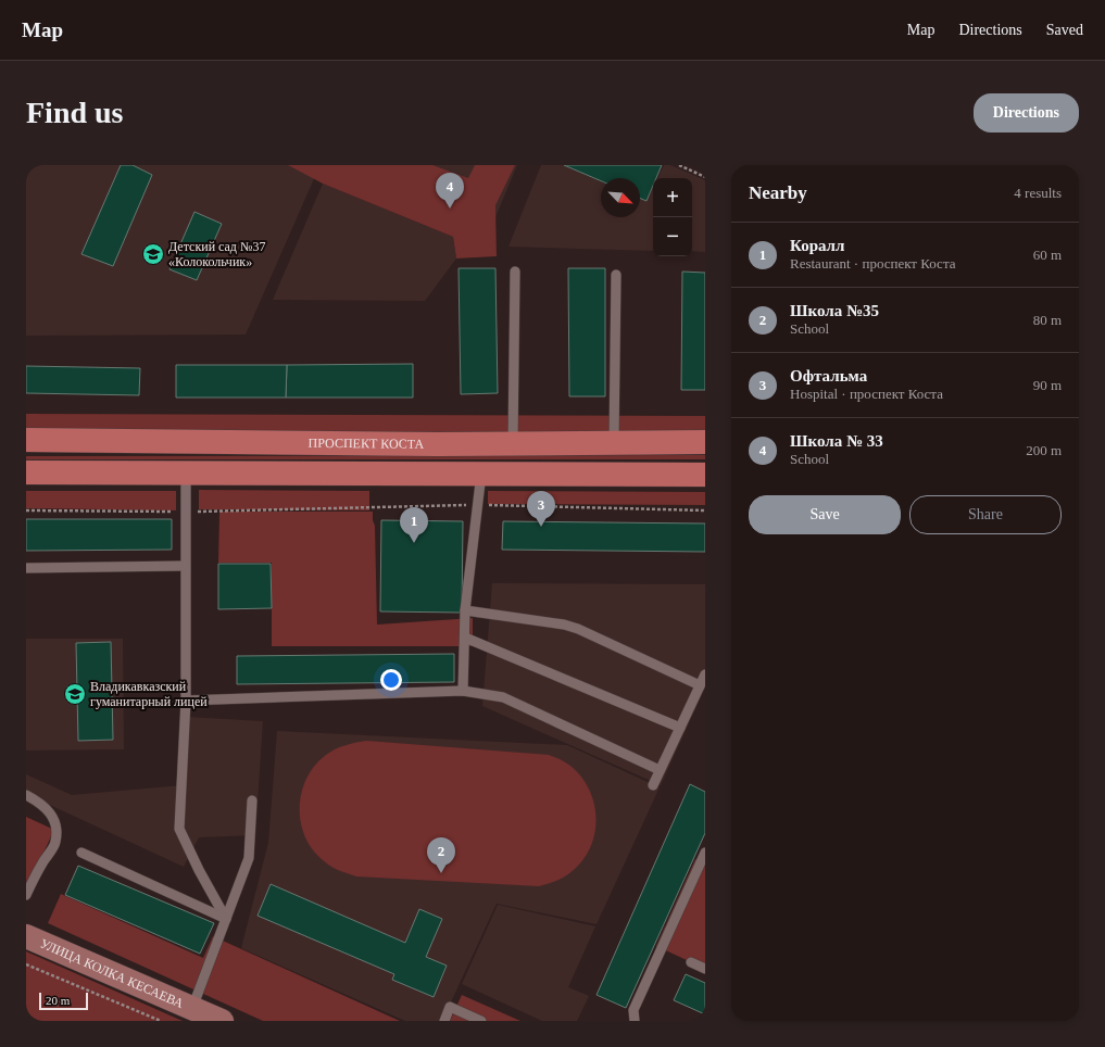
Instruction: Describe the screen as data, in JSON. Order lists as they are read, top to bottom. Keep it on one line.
{"streets":{"main road":["ПРОСПЕКТ КОСТА"],"street":["УЛИЦА КОЛКА КЕСАЕВА"]},"places":{"school or university":["Детский сад №37 «Колокольчик»","Владикавказский гуманитарный лицей"]},"scale_bar":"20 m","north":"bottom right","page":{"header":"Map","nav":["Map","Directions","Saved"],"buttons":["Directions",["Save","Share"]],"title":"Find us","heading":["Nearby","4 results"],"pins":["4","3","1","2"],"map_buttons":["+","−"],"list":[{"mark":"1","name":"Коралл","note":"Restaurant · проспект Коста","value":"60 m"},{"mark":"2","name":"Школа №35","note":"School","value":"80 m"},{"mark":"3","name":"Офтальма","note":"Hospital · проспект Коста","value":"90 m"},{"mark":"4","name":"Школа № 33","note":"School","value":"200 m"}],"scale":"20 m"}}
